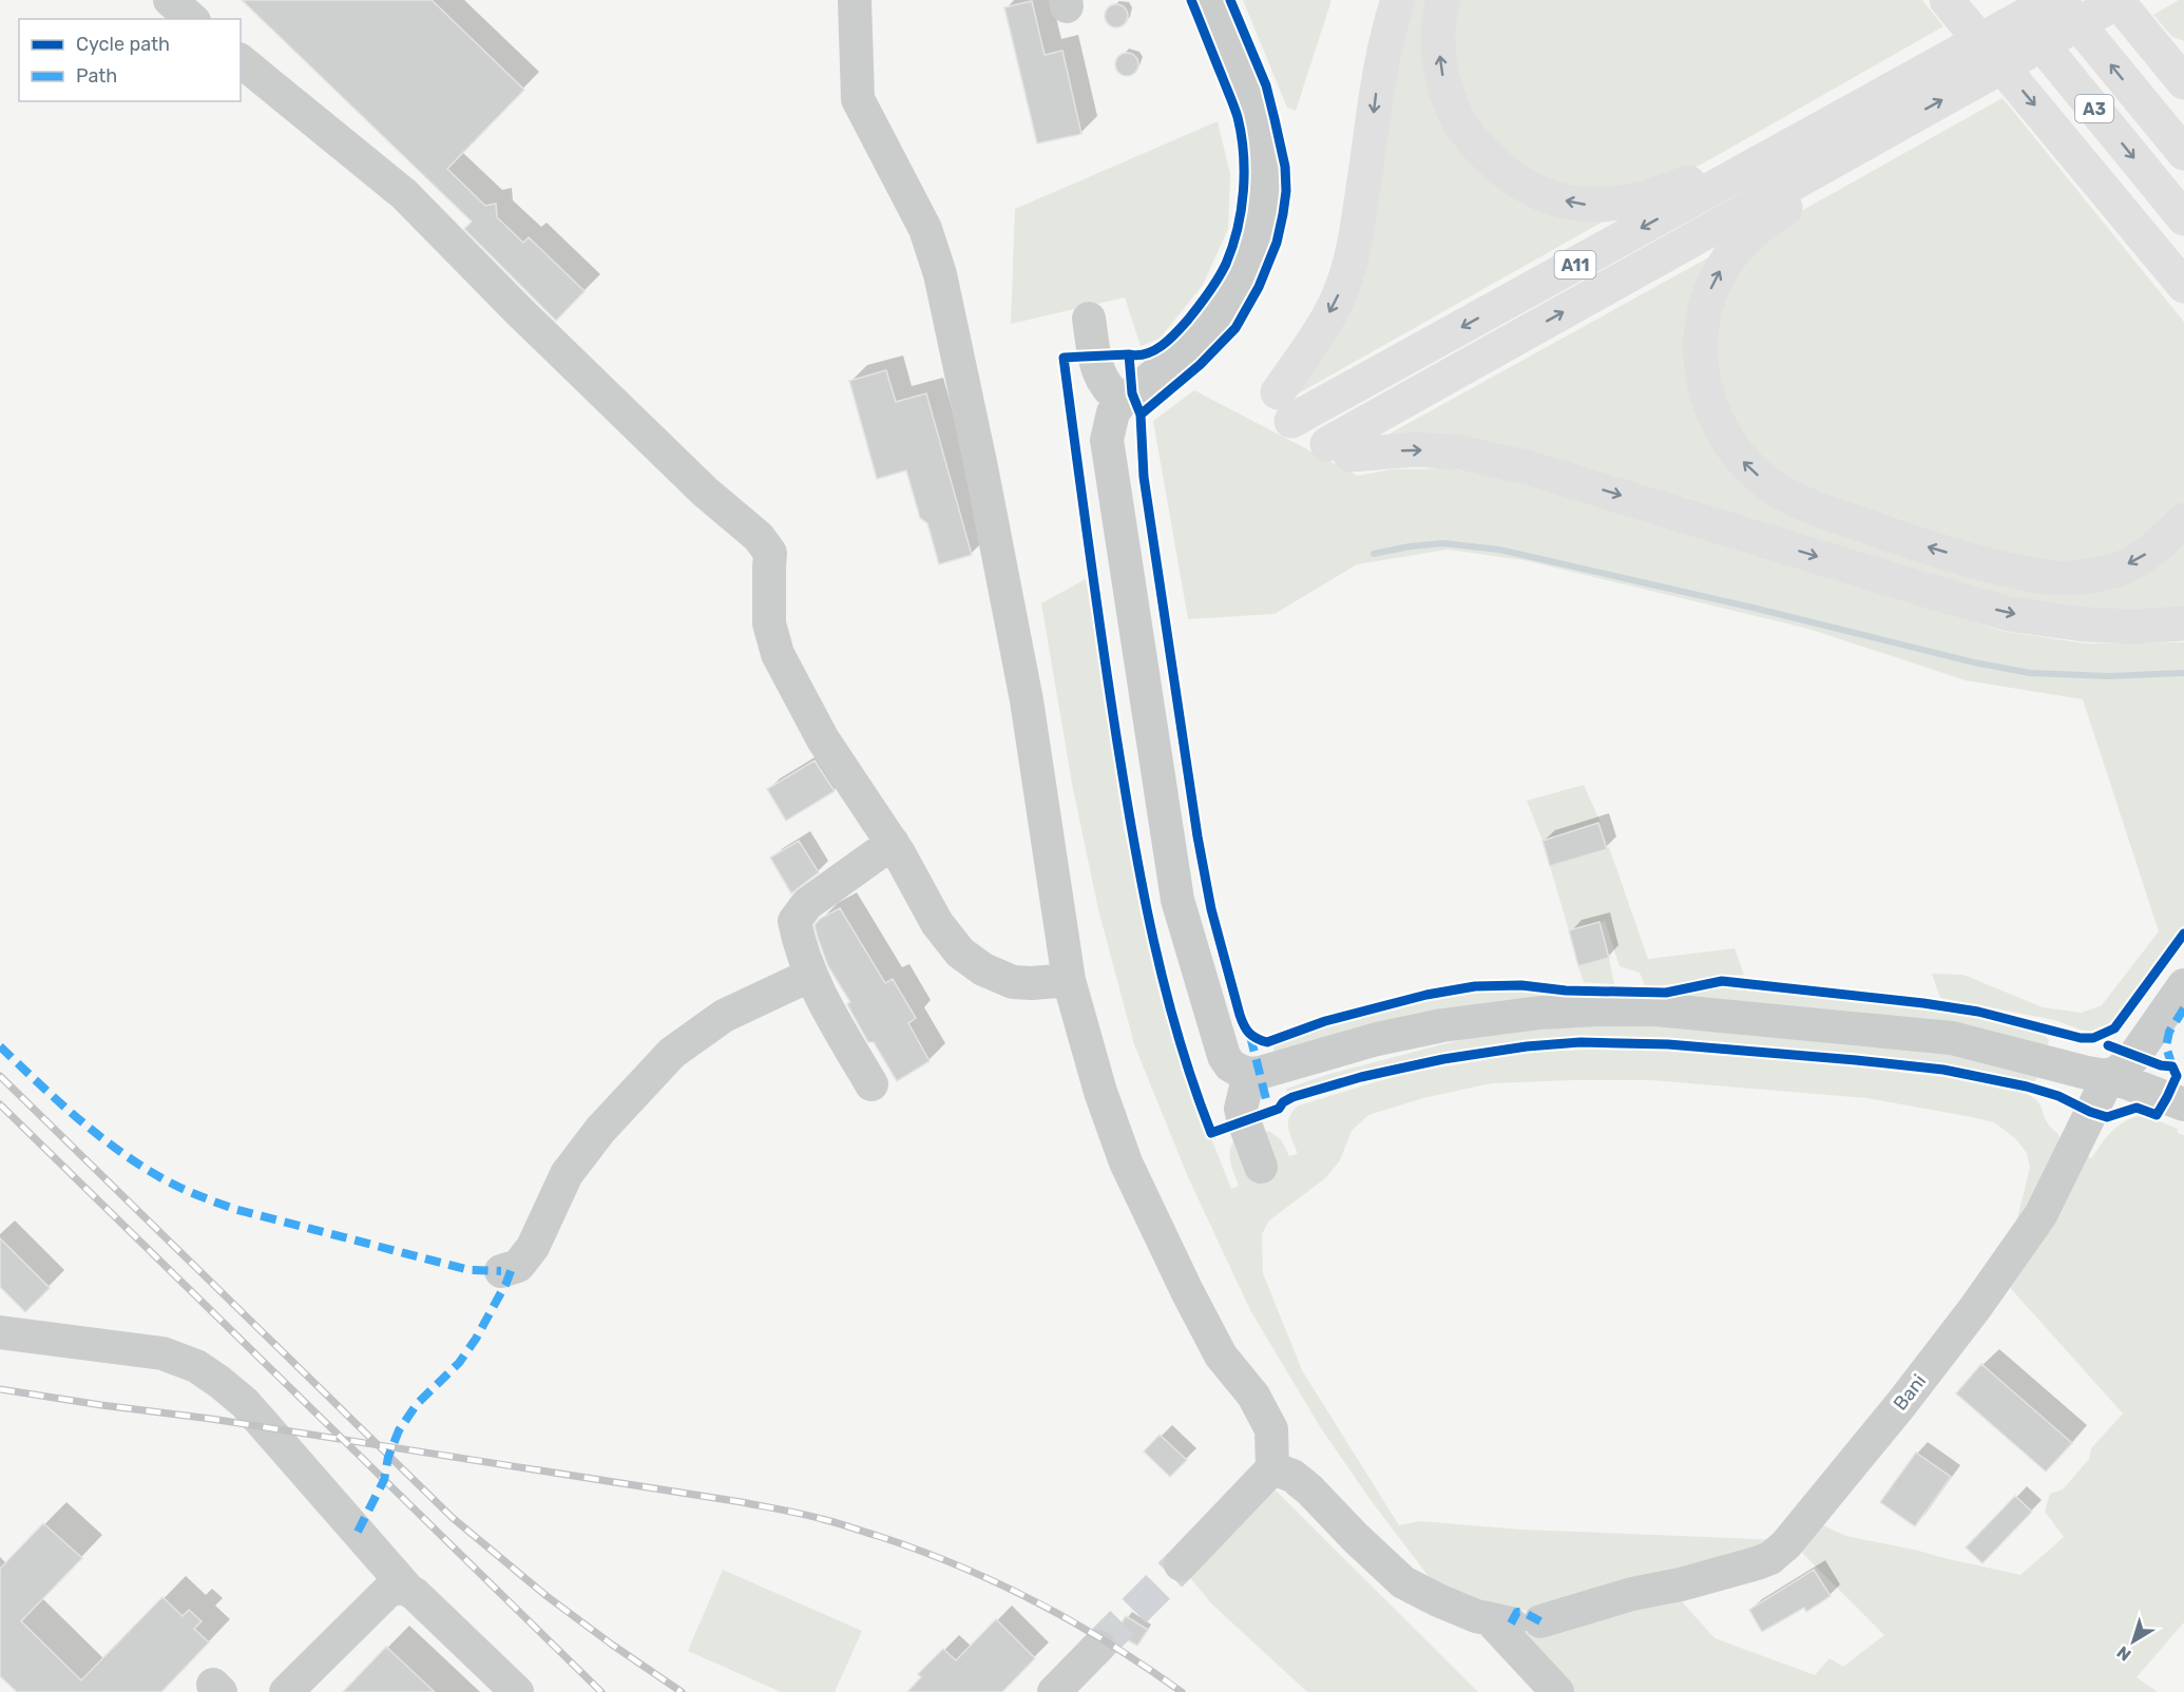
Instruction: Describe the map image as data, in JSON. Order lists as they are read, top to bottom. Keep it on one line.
{"streets":{"highway":["A3","A11"],"street":["Bani"]},"legend":["Cycle path","Path"],"north":"bottom left"}
